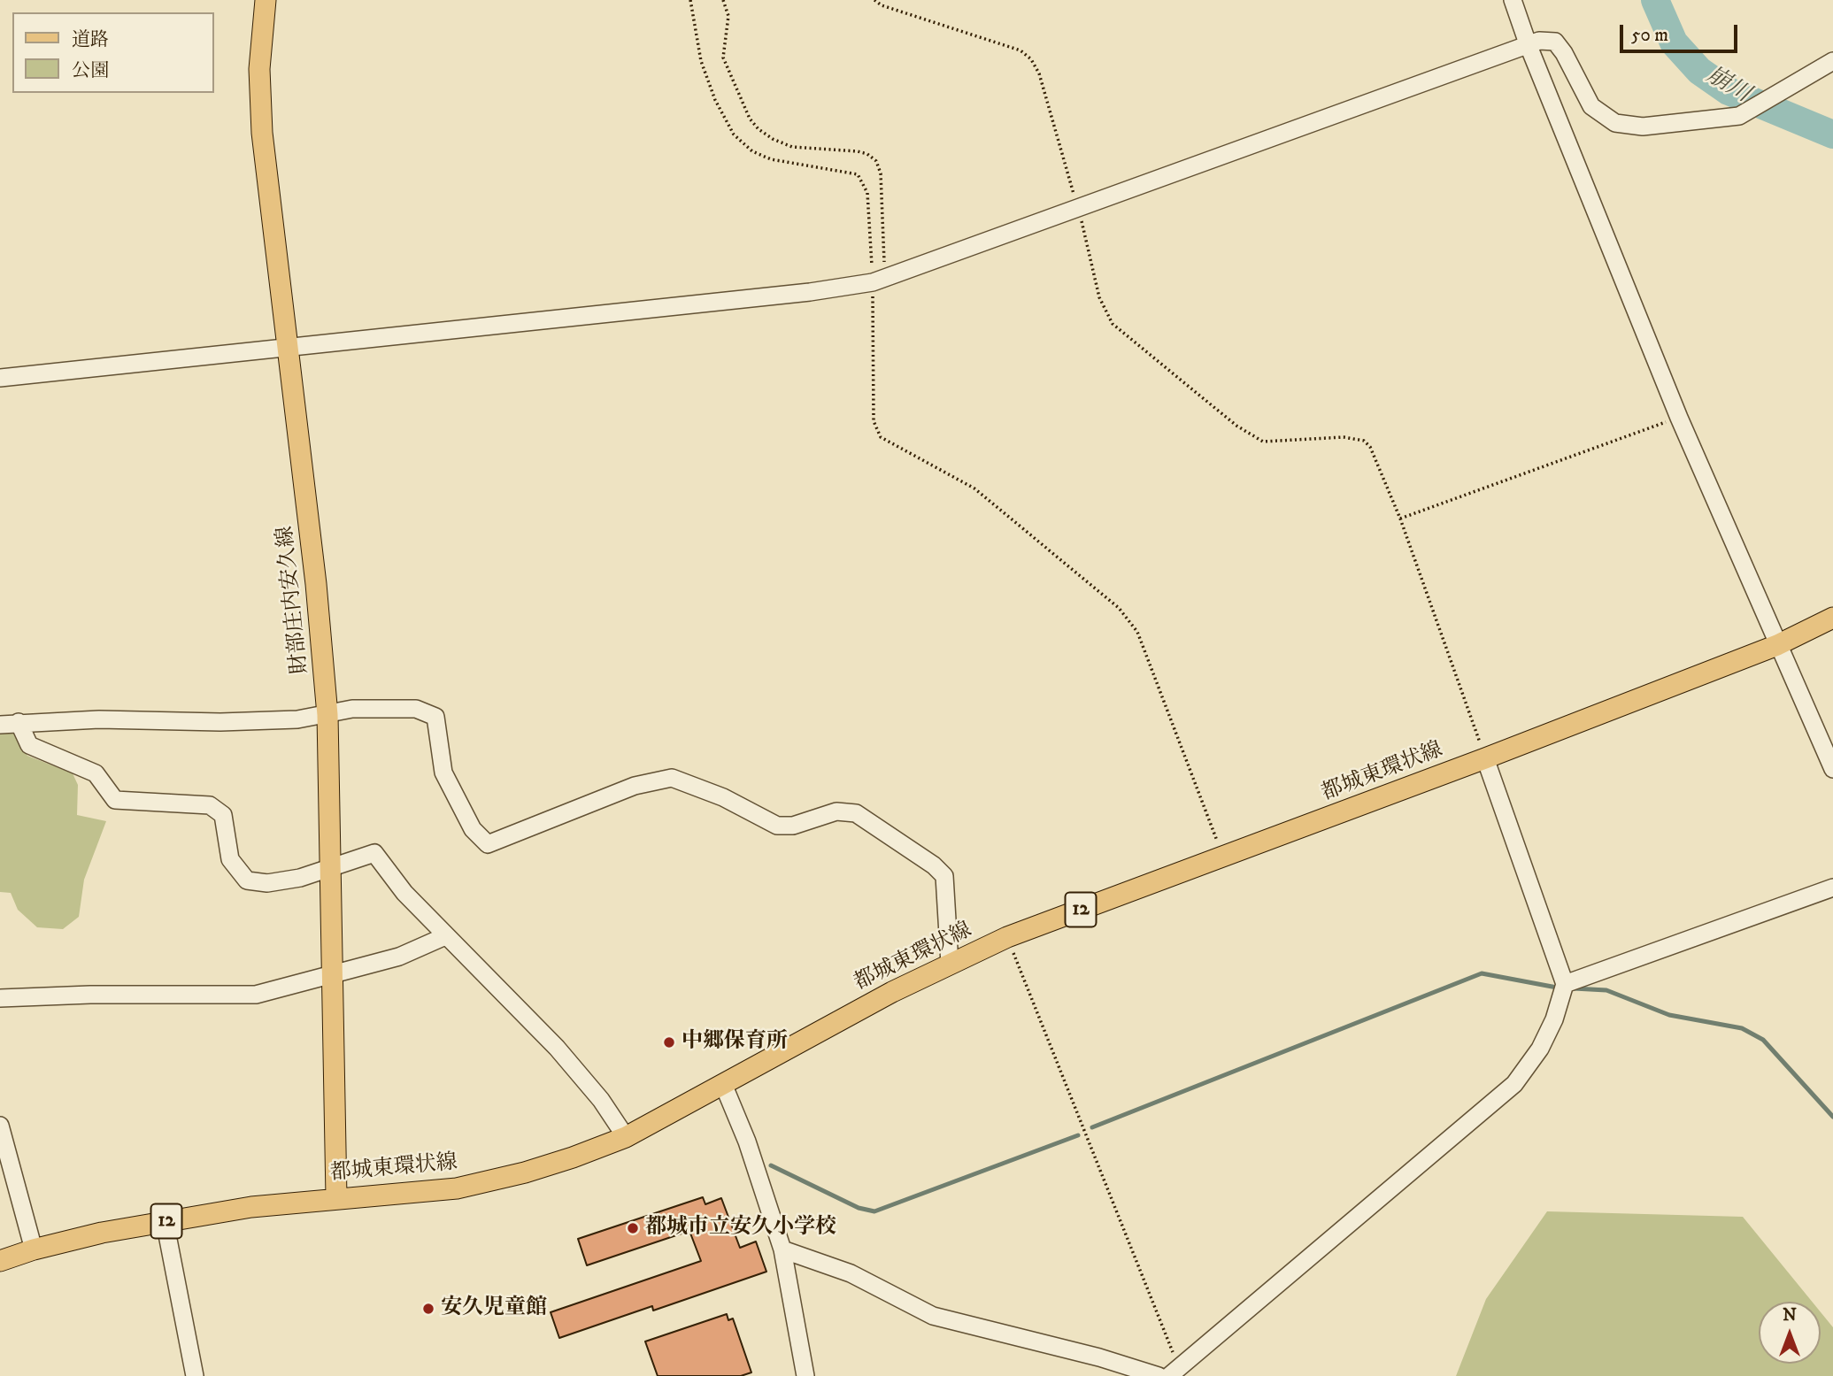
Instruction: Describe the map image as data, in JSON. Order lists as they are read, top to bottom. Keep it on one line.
{"streets":{"main road":["財部庄内安久線","都城東環状線","12"]},"crossings":[["財部庄内安久線","都城東環状線"]],"water":["崩川"],"places":["中郷保育所","都城市立安久小学校","安久児童館"],"legend":["道路","公園"],"scale_bar":"50 m","north":"top"}
